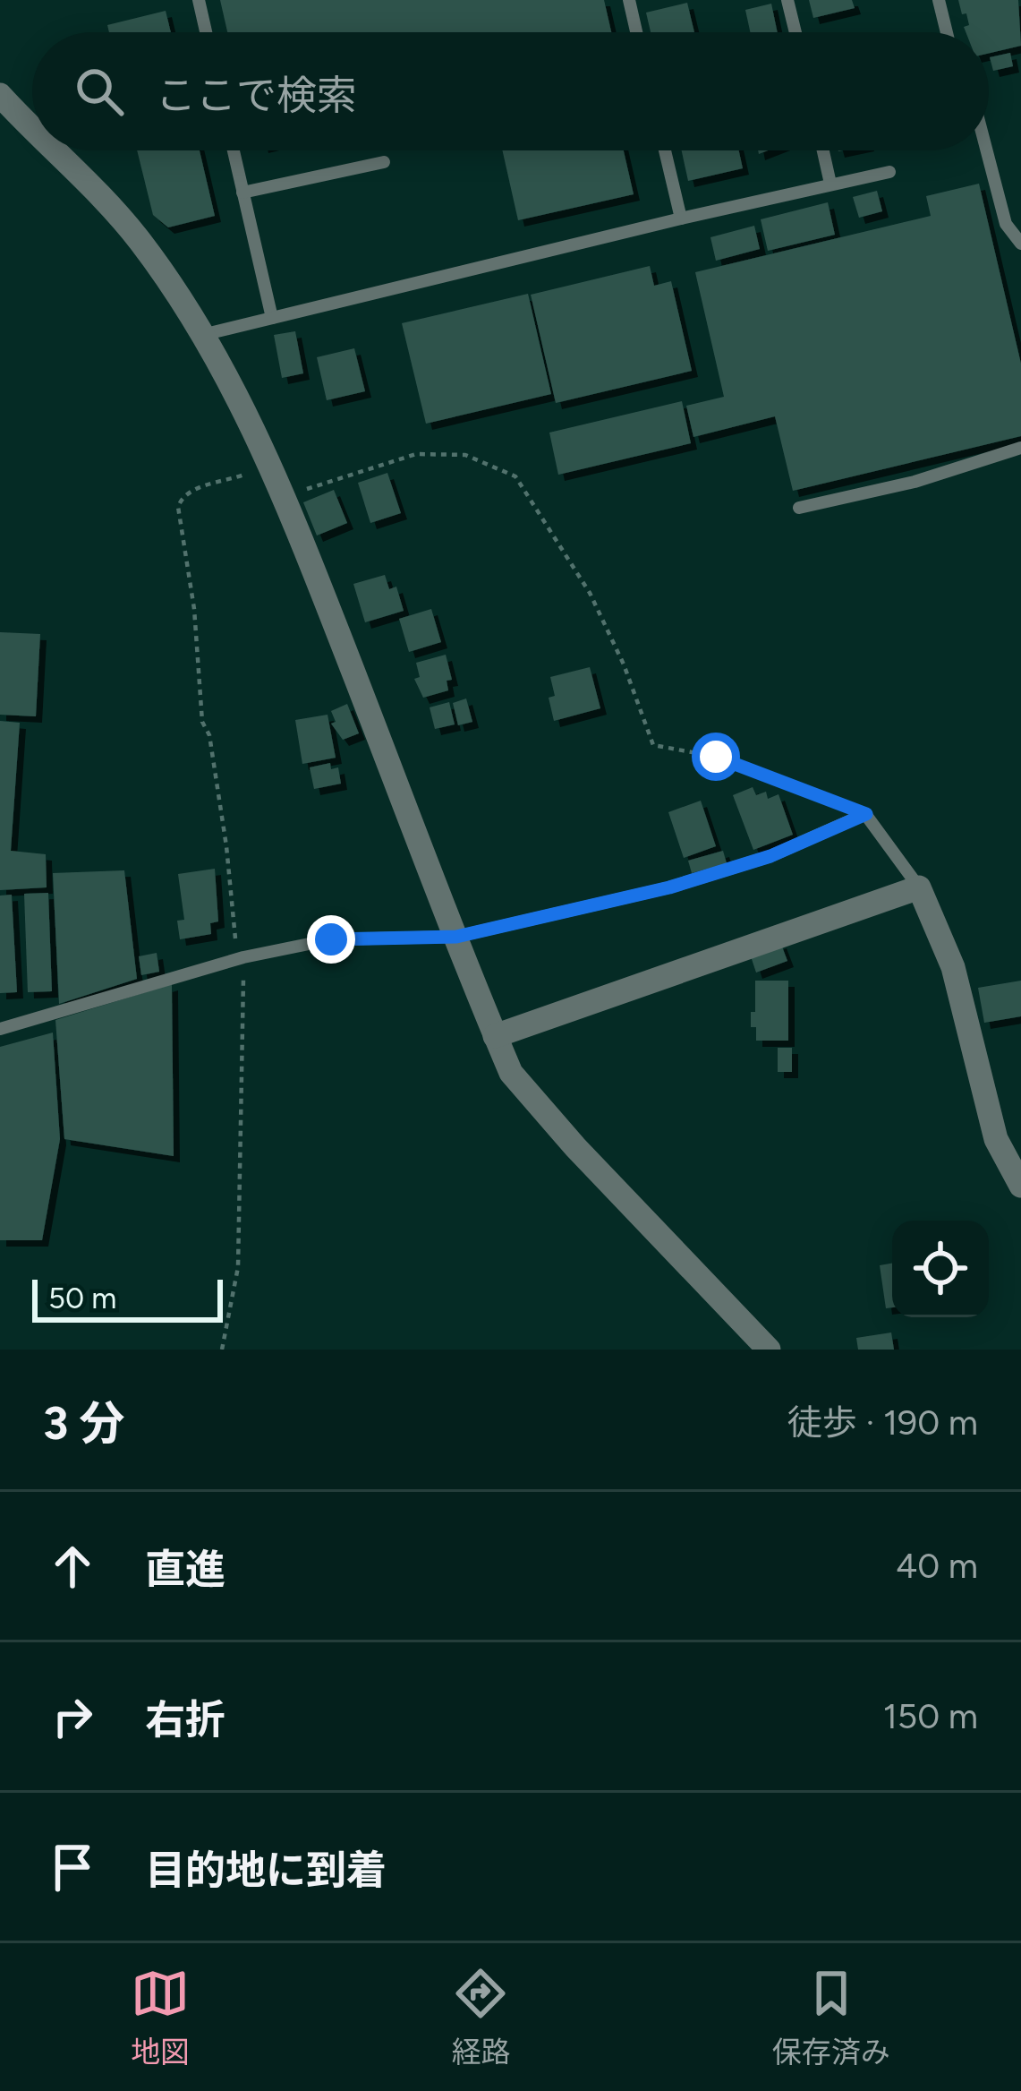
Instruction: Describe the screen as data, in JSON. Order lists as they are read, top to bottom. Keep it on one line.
{"scale_bar":"50 m","page":{"search":"ここで検索","scale":"50 m","heading":["3 分","徒歩 · 190 m"],"list":[["直進","40 m"],["右折","150 m"],"目的地に到着"],"nav":["地図","経路","保存済み"]}}
